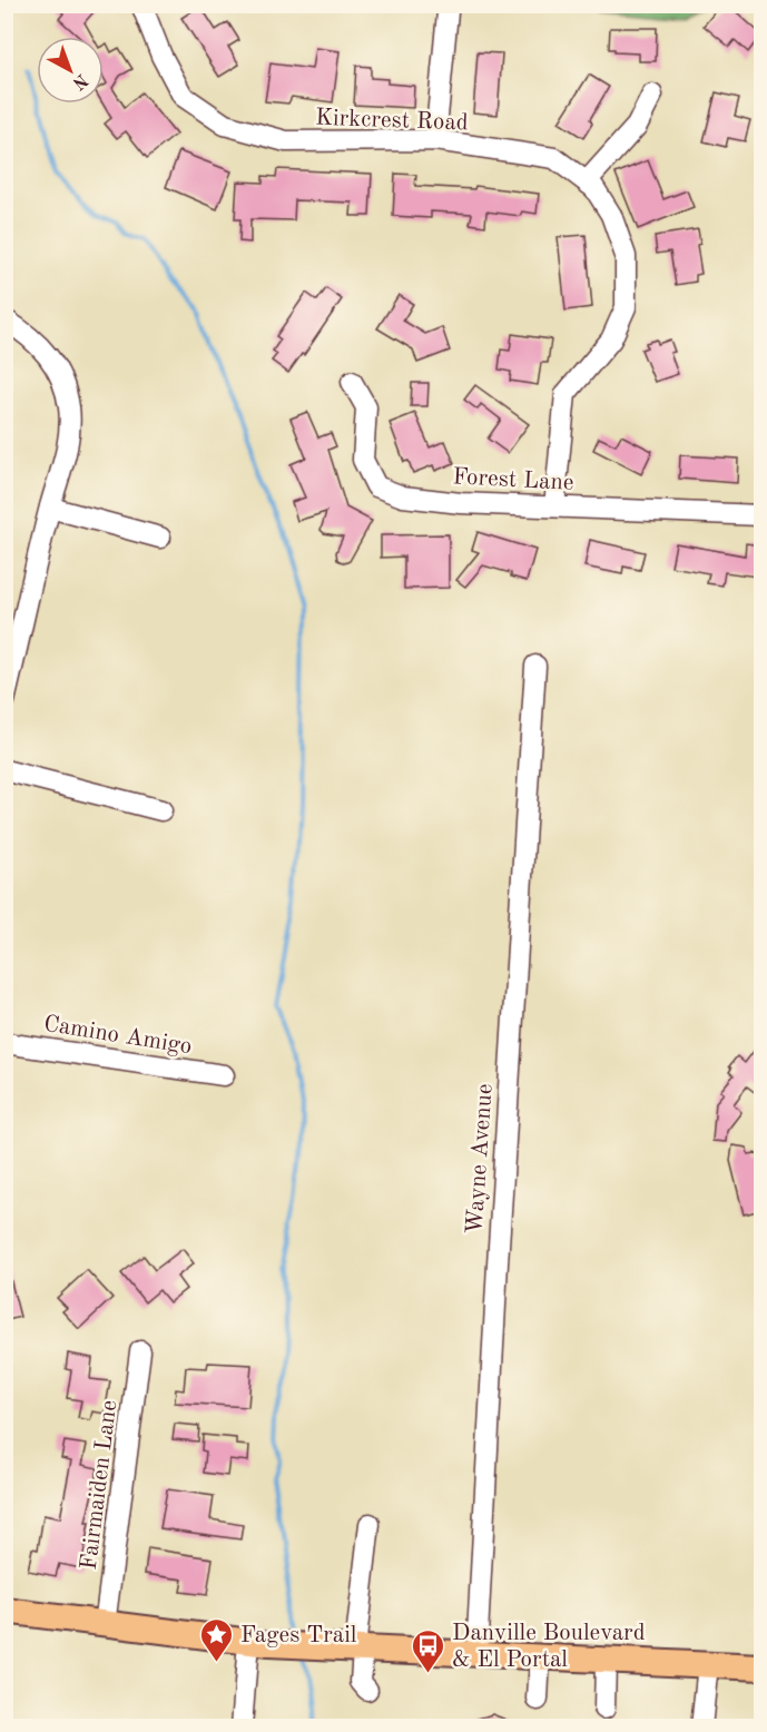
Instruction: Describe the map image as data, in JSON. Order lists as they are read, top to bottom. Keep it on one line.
{"streets":{"street":["Kirkcrest Road","Forest Lane","Camino Amigo","Wayne Avenue","Fairmaiden Lane"]},"crossings":[["Kirkcrest Road","Forest Lane"]],"places":{"place":["Fages Trail"],"bus stop":["Danville Boulevard & El Portal"]},"north":"bottom right"}
